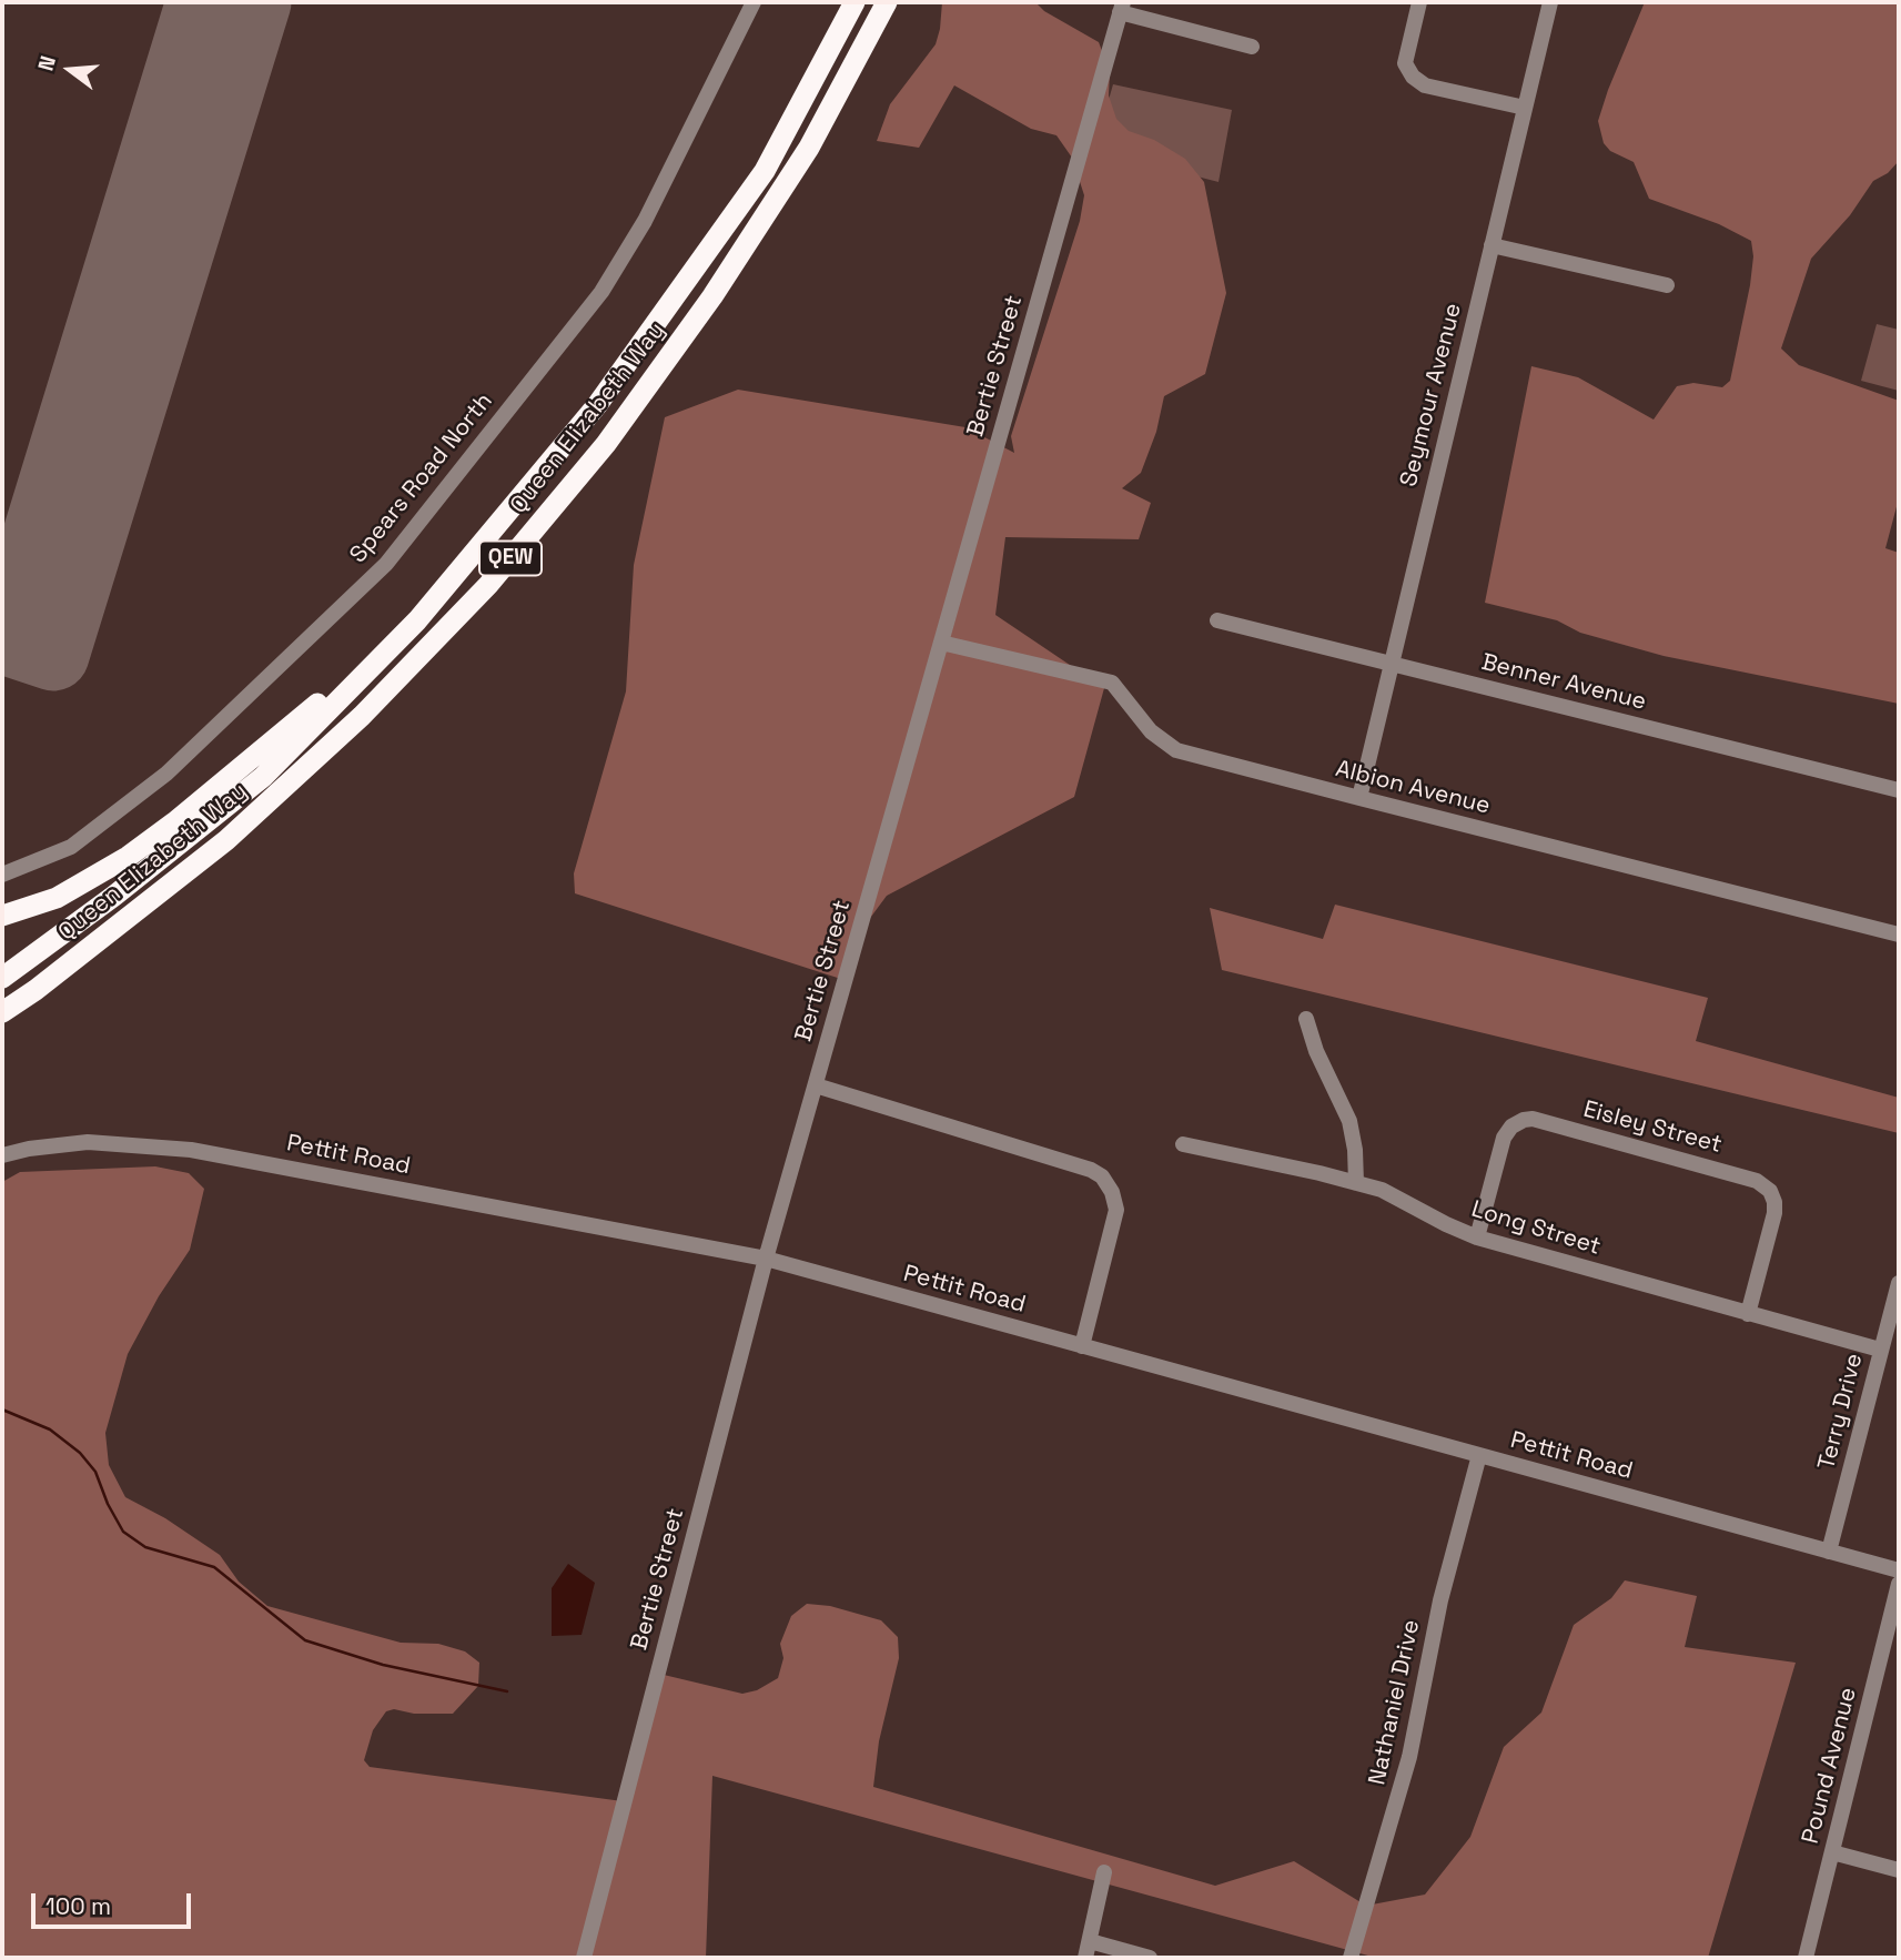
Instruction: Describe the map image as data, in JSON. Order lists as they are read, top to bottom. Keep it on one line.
{"streets":{"highway":["Queen Elizabeth Way","QEW"],"street":["Bertie Street","Seymour Avenue","Spears Road North","Benner Avenue","Albion Avenue","Eisley Street","Pettit Road","Long Street","Terry Drive","Nathaniel Drive","Pound Avenue"]},"crossings":[["Bertie Street","Albion Avenue"],["Bertie Street","Pettit Road"],["Seymour Avenue","Benner Avenue"],["Seymour Avenue","Albion Avenue"],["Eisley Street","Long Street"],["Pettit Road","Terry Drive"],["Pettit Road","Nathaniel Drive"],["Long Street","Terry Drive"]],"scale_bar":"100 m","north":"left"}
